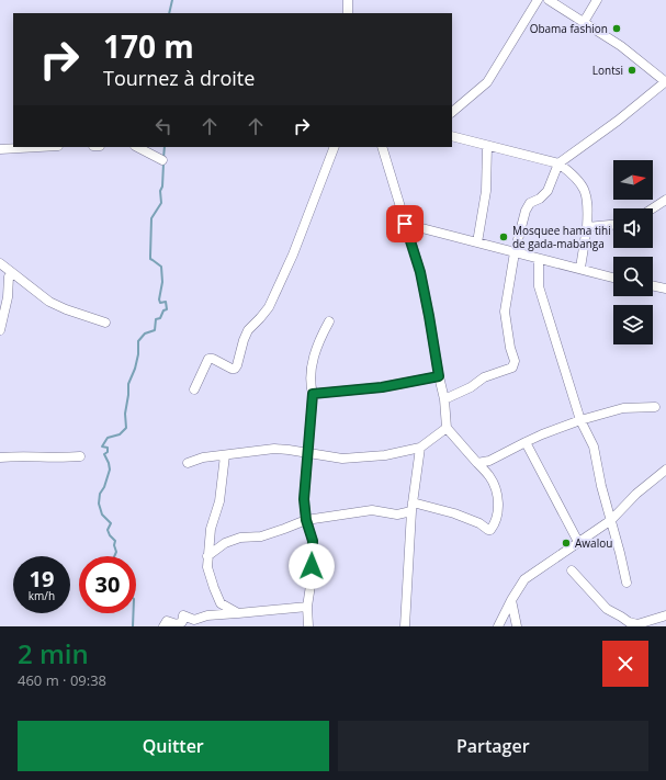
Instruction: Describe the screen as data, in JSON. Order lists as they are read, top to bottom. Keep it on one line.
{"places":["Obama fashion","Lontsi","Mosquee hama tihi de gada-mabanga","Awalou"],"north":"right","page":{"turn":["170 m","Tournez à droite"],"speed":"19 km/h","limit":"30","heading":["2 min","460 m · 09:38"],"buttons":["Quitter","Partager"]}}
